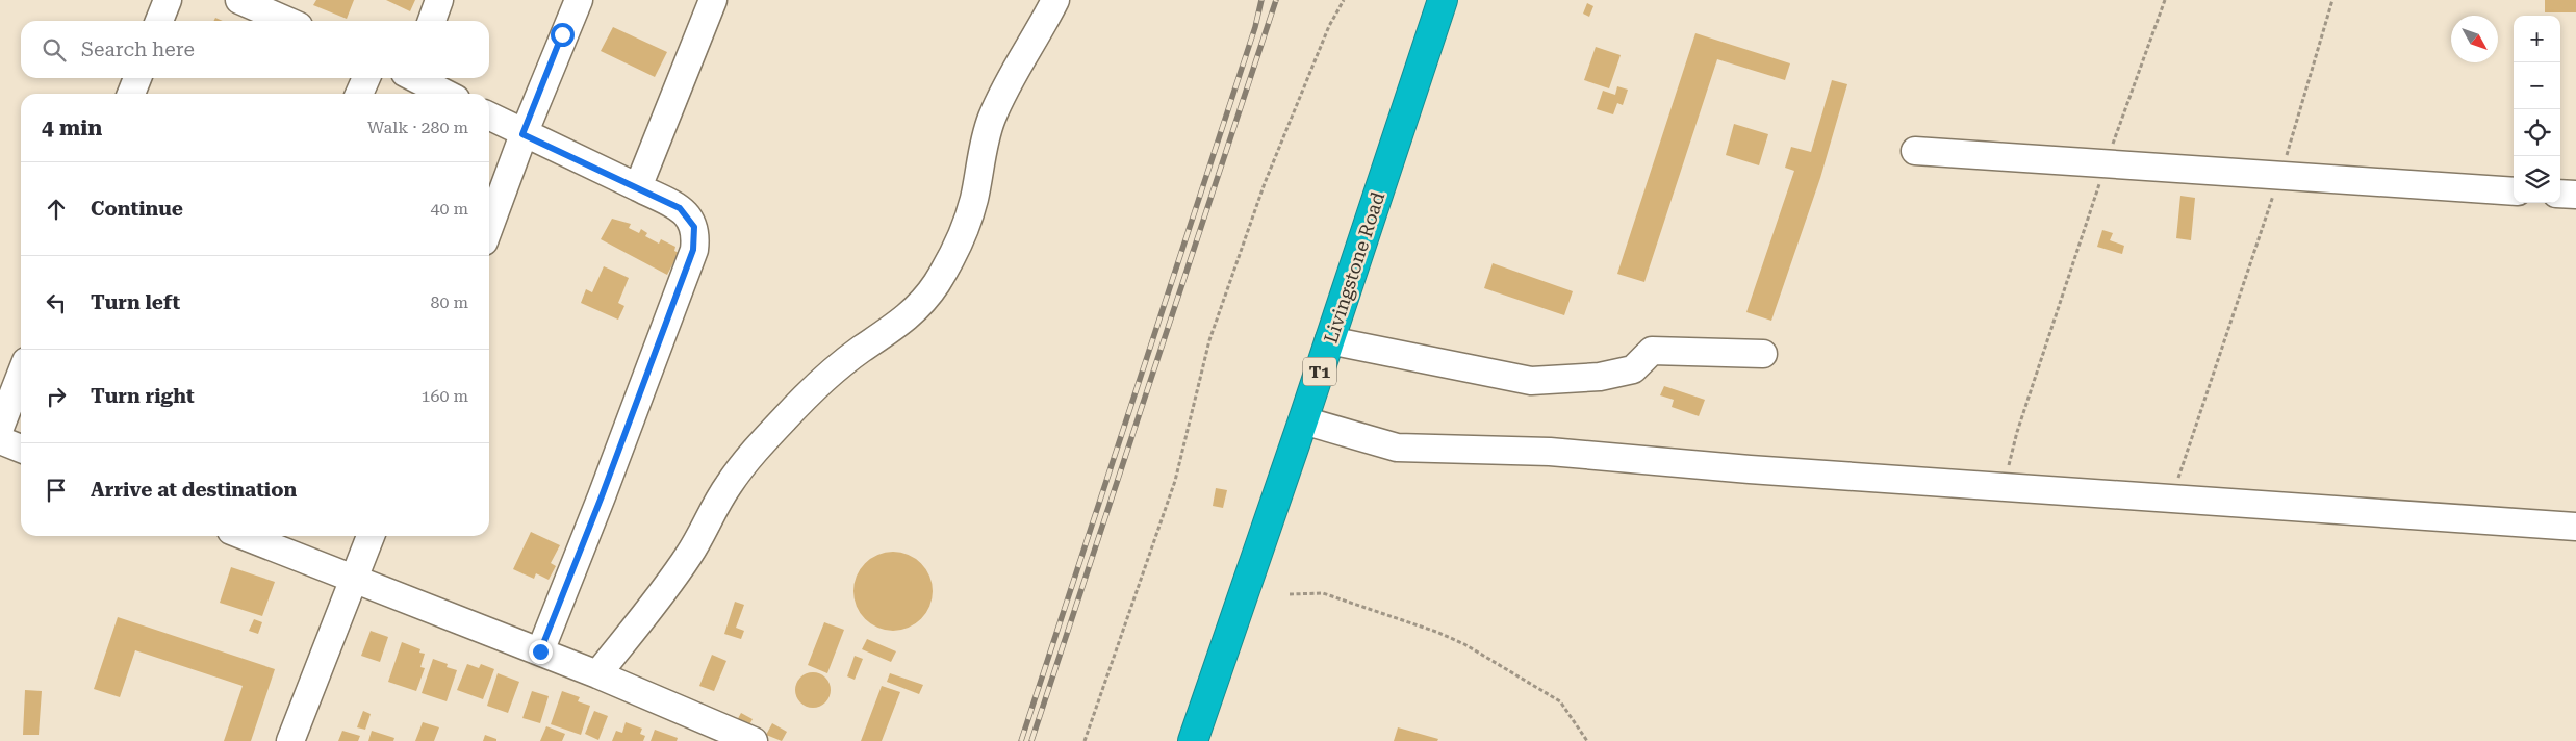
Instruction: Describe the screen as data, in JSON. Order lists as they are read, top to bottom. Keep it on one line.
{"streets":{"highway":["Livingstone Road","T1"]},"north":"bottom right","page":{"map_buttons":["+","−"],"search":"Search here","heading":["4 min","Walk · 280 m"],"list":[["Continue","40 m"],["Turn left","80 m"],["Turn right","160 m"],"Arrive at destination"]}}
